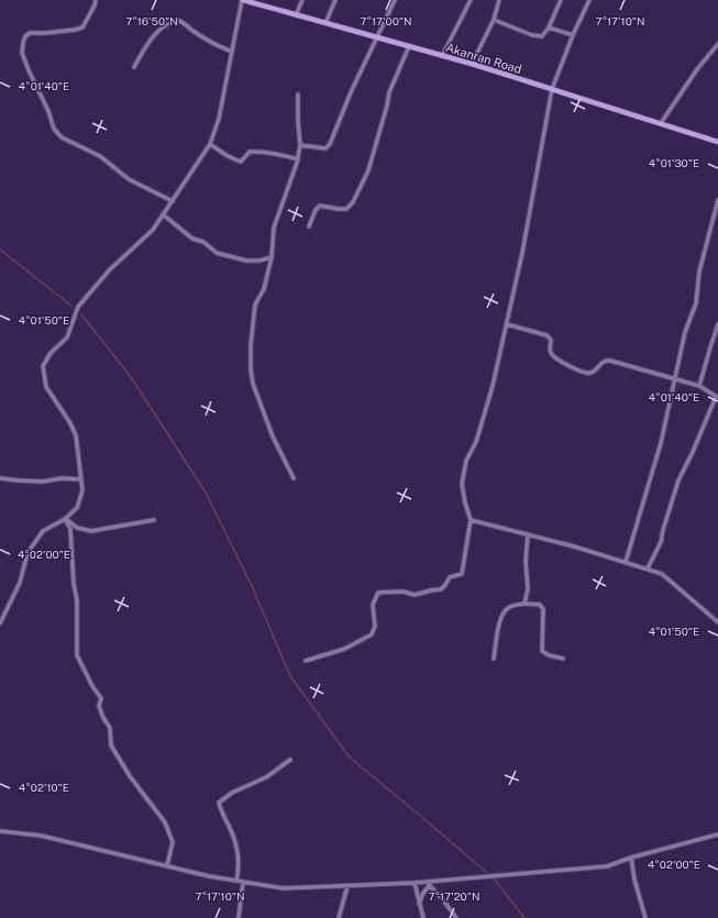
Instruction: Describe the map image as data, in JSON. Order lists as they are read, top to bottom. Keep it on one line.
{"streets":{"main road":["Akanran Road"]},"coordinates":["7°16'50\"N","7°17'10\"N","7°17'00\"N","4°01'40\"E","4°01'30\"E","4°01'50\"E","4°02'00\"E","4°02'10\"E","7°17'20\"N"]}
